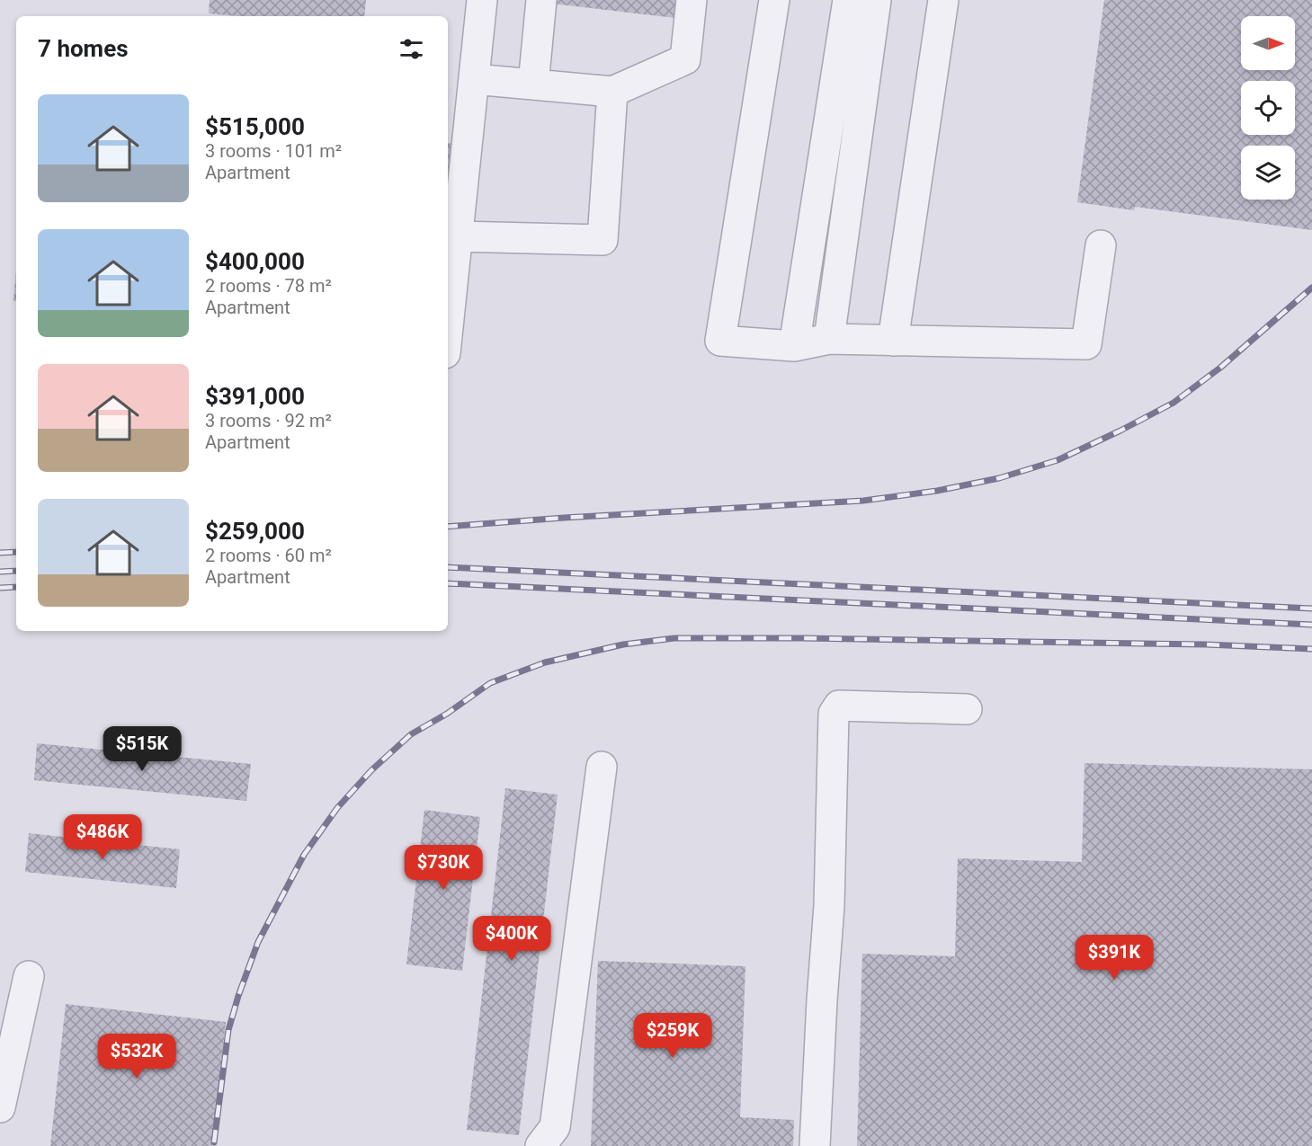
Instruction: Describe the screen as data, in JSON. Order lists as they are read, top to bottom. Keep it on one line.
{"north":"right","page":{"heading":"7 homes","list":[{"name":"$515,000","note":"3 rooms · 101 m² · Apartment"},{"name":"$400,000","note":"2 rooms · 78 m² · Apartment"},{"name":"$391,000","note":"3 rooms · 92 m² · Apartment"},{"name":"$259,000","note":"2 rooms · 60 m² · Apartment"}],"price":["$515K","$486K","$730K","$400K","$391K","$259K","$532K"]}}
